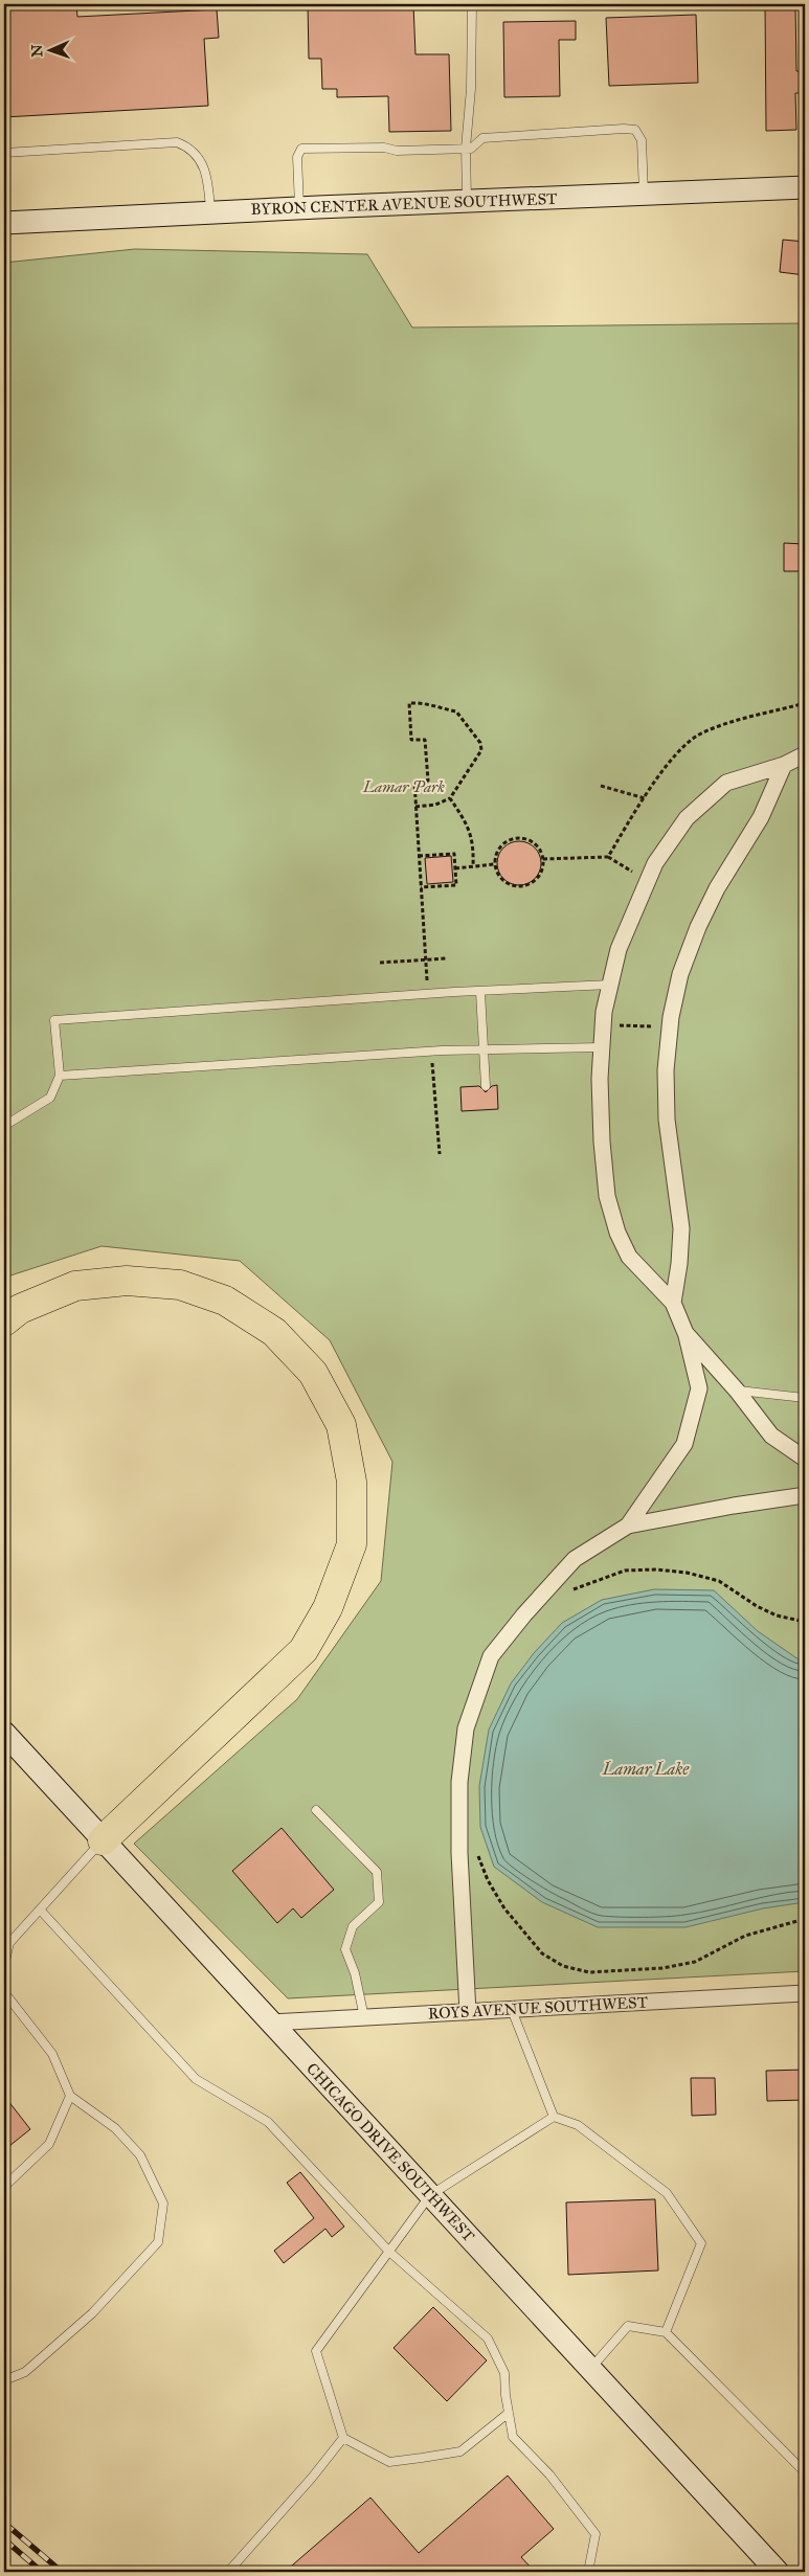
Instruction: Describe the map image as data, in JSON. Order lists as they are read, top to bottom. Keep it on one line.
{"streets":{"main road":["BYRON CENTER AVENUE SOUTHWEST","CHICAGO DRIVE SOUTHWEST"],"street":["ROYS AVENUE SOUTHWEST"]},"crossings":[["ROYS AVENUE SOUTHWEST","CHICAGO DRIVE SOUTHWEST"]],"water":["Lamar Lake"],"parks":["Lamar Park"],"north":"left"}
